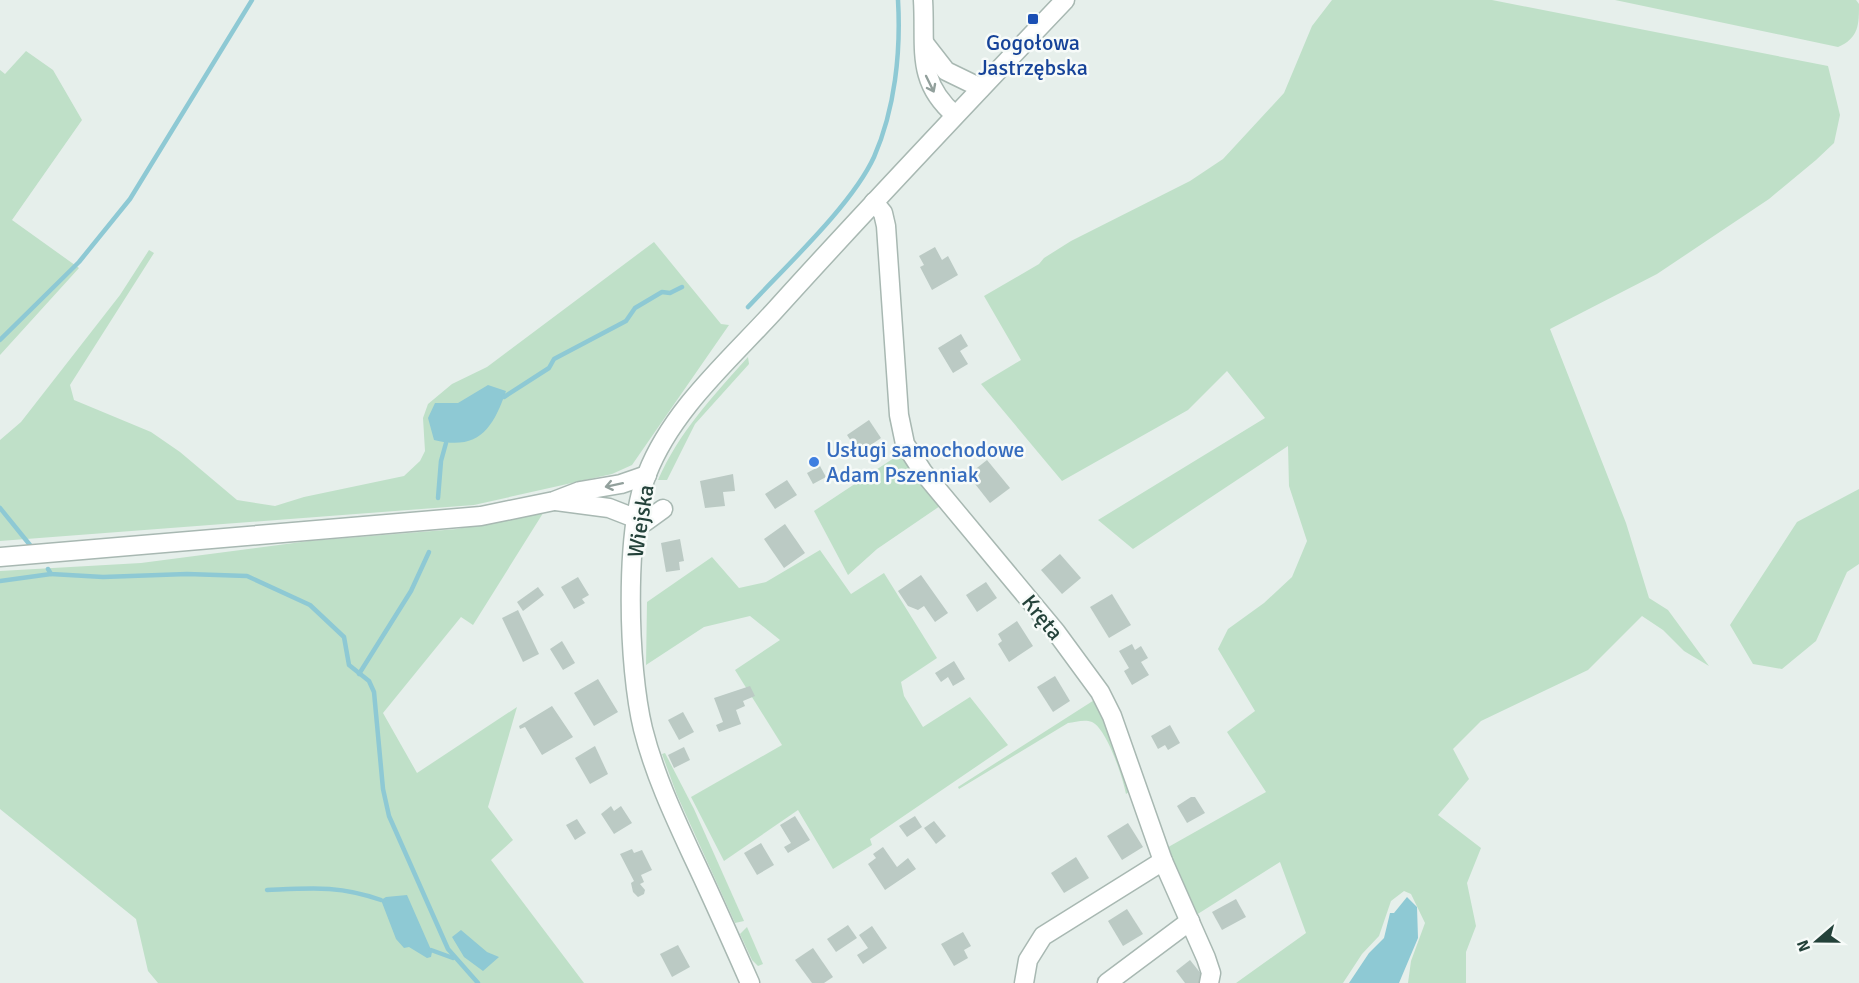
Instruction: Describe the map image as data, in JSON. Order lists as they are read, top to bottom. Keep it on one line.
{"streets":{"street":["Wiejska","Kręta"]},"crossings":[["Wiejska","Kręta"]],"places":{"transit":["Gogołowa Jastrzębska"],"other":["Usługi samochodowe Adam Pszenniak"]},"north":"left"}
